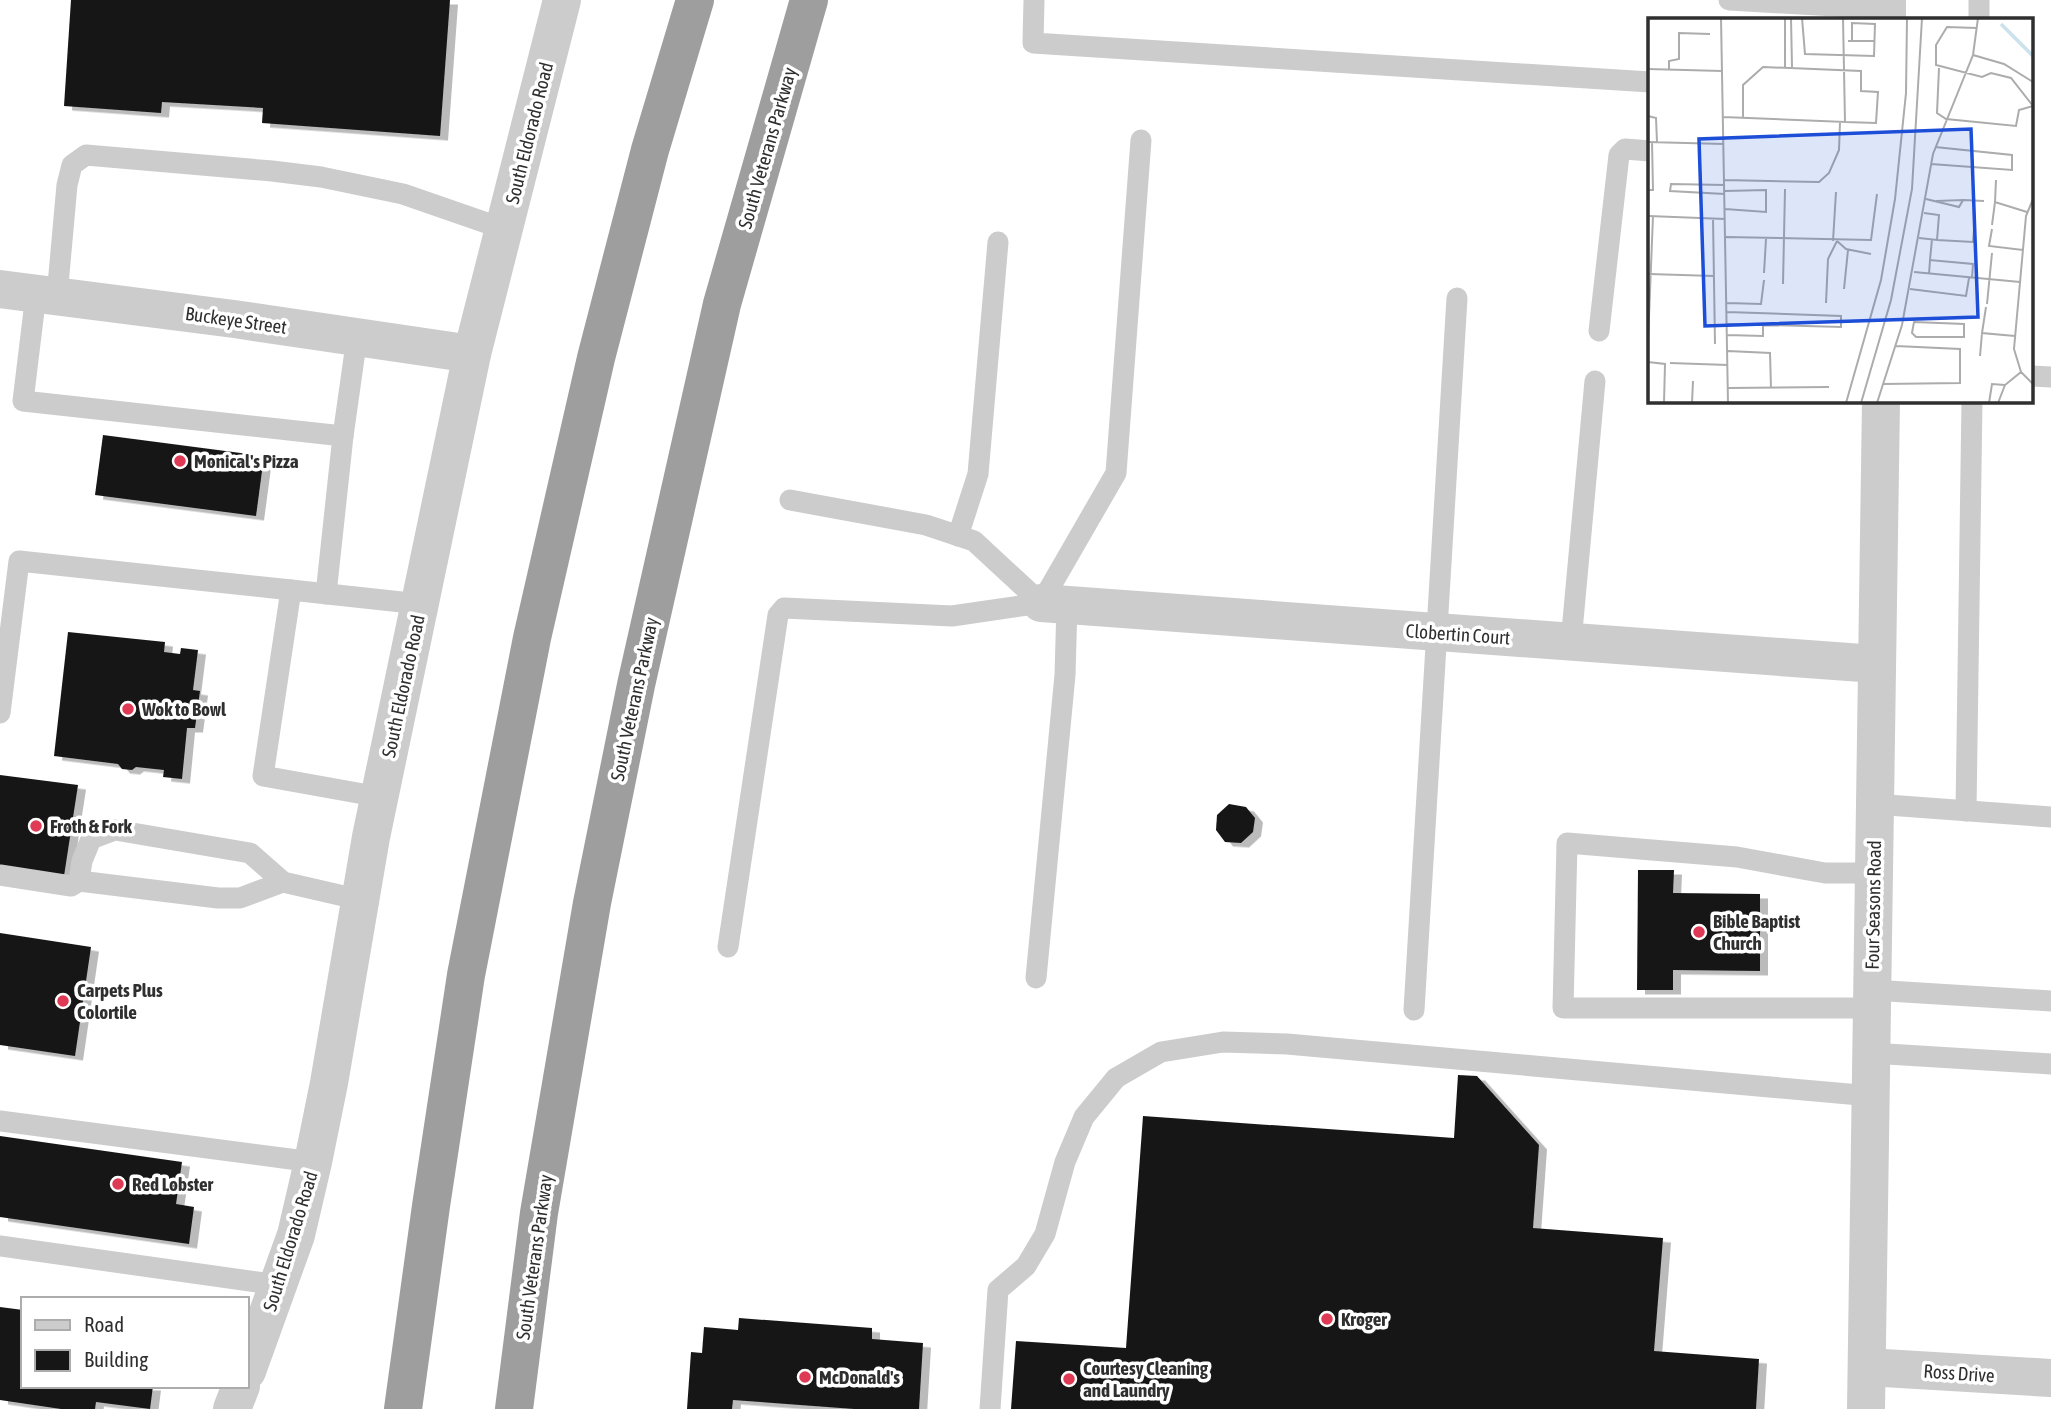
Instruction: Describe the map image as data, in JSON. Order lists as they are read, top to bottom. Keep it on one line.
{"streets":{"highway":["South Veterans Parkway"],"street":["South Eldorado Road","Buckeye Street","Clobertin Court","Four Seasons Road","Ross Drive"]},"crossings":[["South Eldorado Road","Buckeye Street"],["Clobertin Court","Four Seasons Road"],["Four Seasons Road","Ross Drive"]],"places":["Monical's Pizza","Wok to Bowl","Froth & Fork","Bible Baptist Church","Carpets Plus Colortile","Red Lobster","Kroger","McDonald's","Courtesy Cleaning and Laundry"],"legend":["Road","Building"]}
